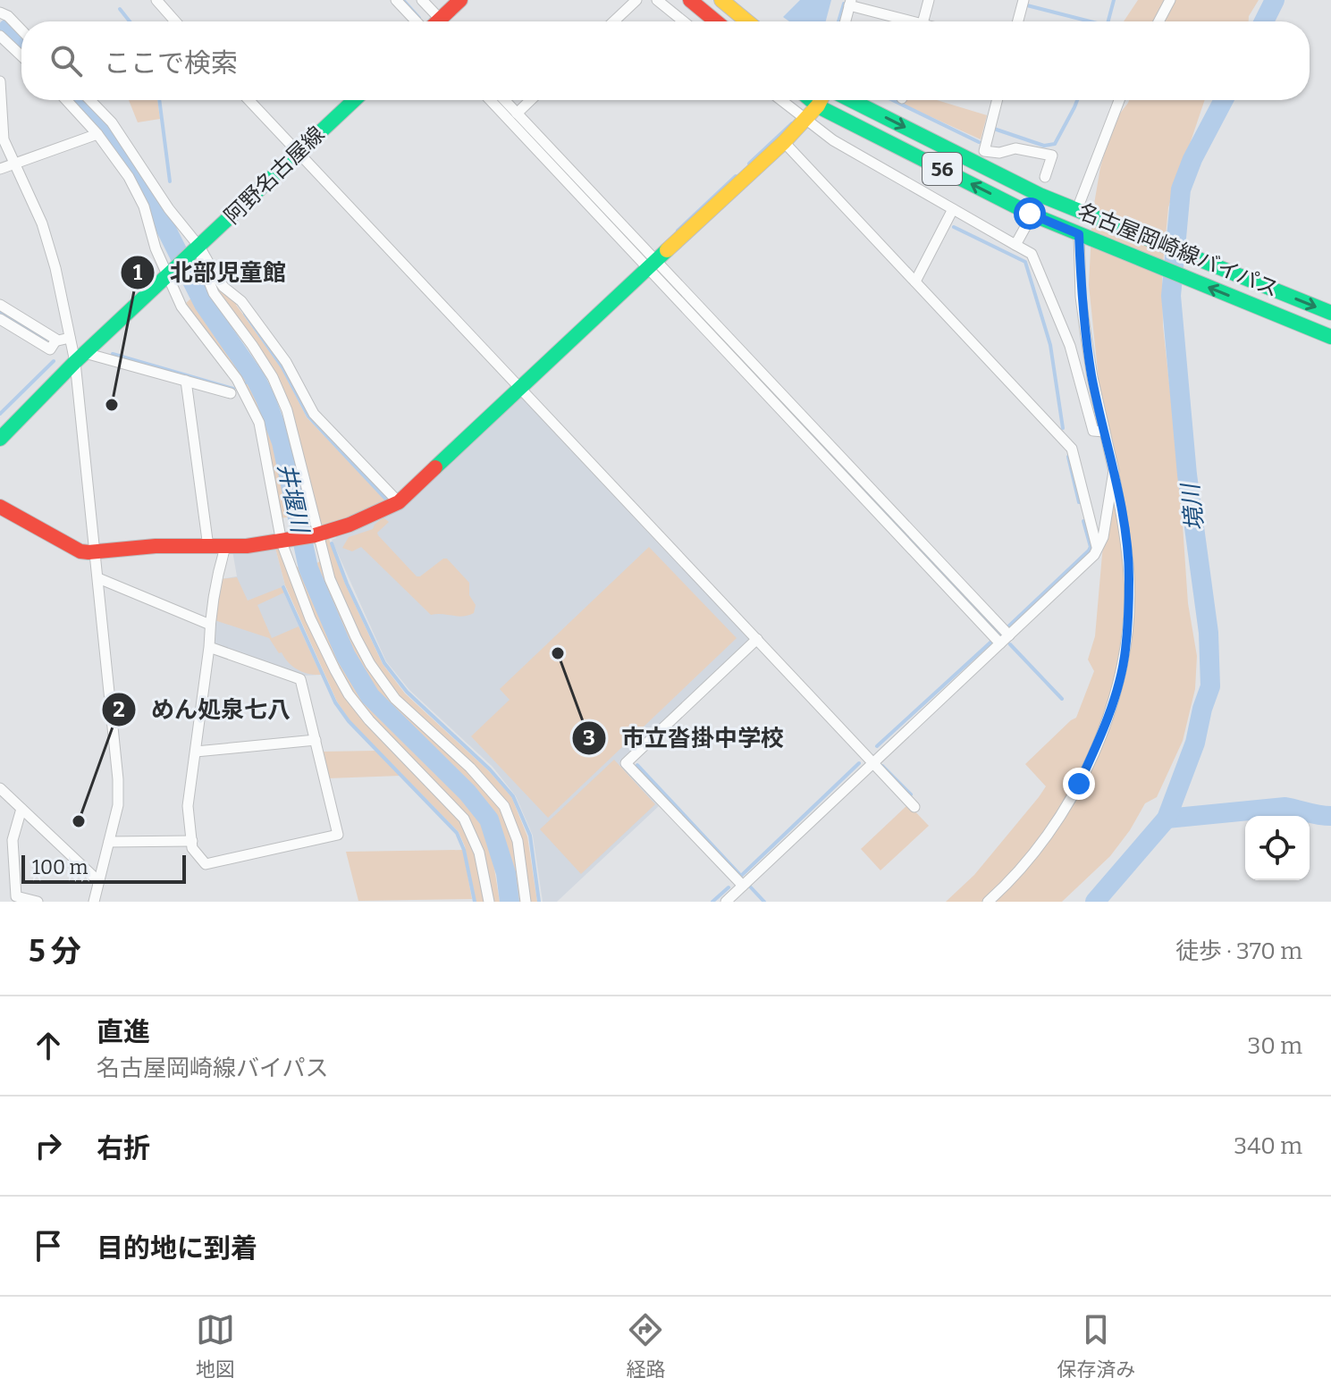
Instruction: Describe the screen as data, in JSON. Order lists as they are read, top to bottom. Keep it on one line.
{"streets":{"main road":["56","阿野名古屋線","名古屋岡崎線バイパス"]},"water":["井堰川","境川"],"places":["北部児童館","市立沓掛中学校","めん処泉七八"],"scale_bar":"100 m","page":{"search":"ここで検索","scale":"100 m","heading":["5 分","徒歩 · 370 m"],"list":[["直進","名古屋岡崎線バイパス","30 m"],["右折","340 m"],"目的地に到着"],"nav":["地図","経路","保存済み"]}}
